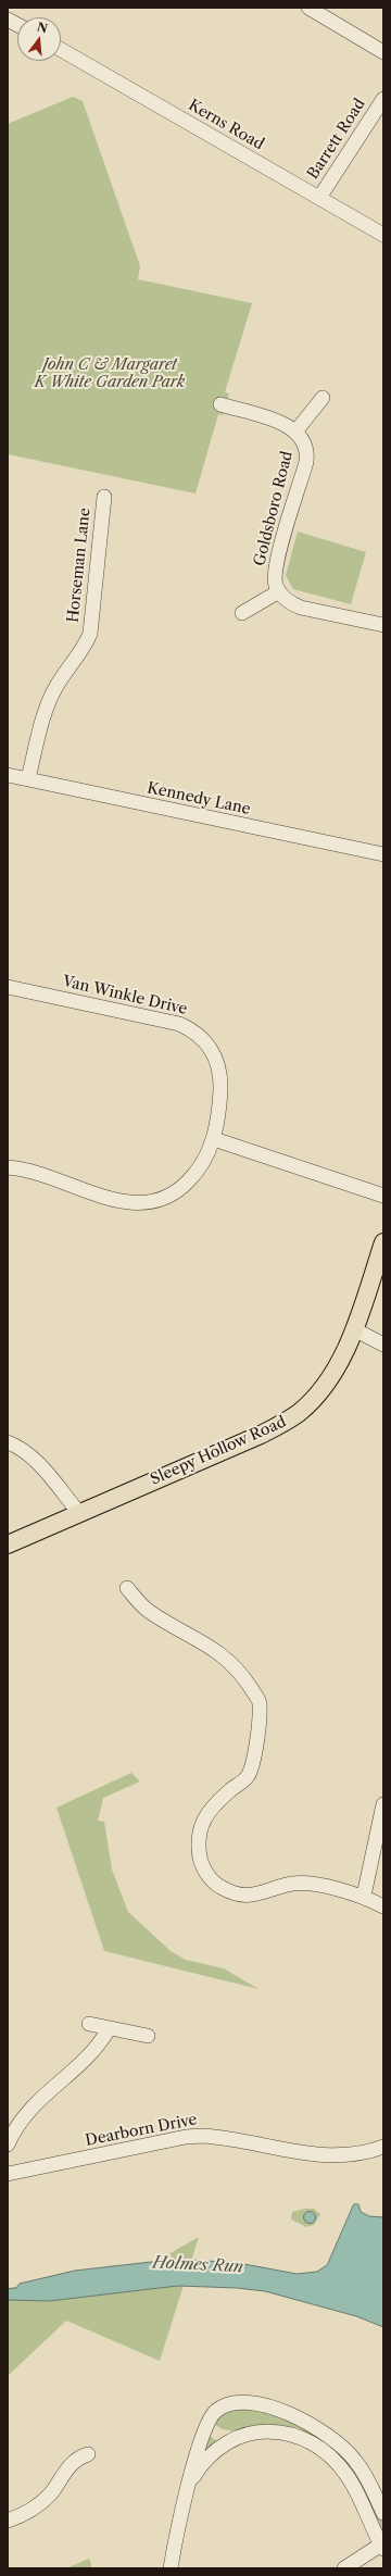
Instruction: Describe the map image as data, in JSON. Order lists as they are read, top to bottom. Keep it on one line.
{"streets":{"main road":["Sleepy Hollow Road"],"street":["Kerns Road","Barrett Road","Goldsboro Road","Horseman Lane","Kennedy Lane","Van Winkle Drive","Dearborn Drive"]},"crossings":[["Kerns Road","Barrett Road"],["Horseman Lane","Kennedy Lane"]],"water":["Holmes Run"],"parks":["John C & Margaret K White Garden Park"],"north":"top"}
